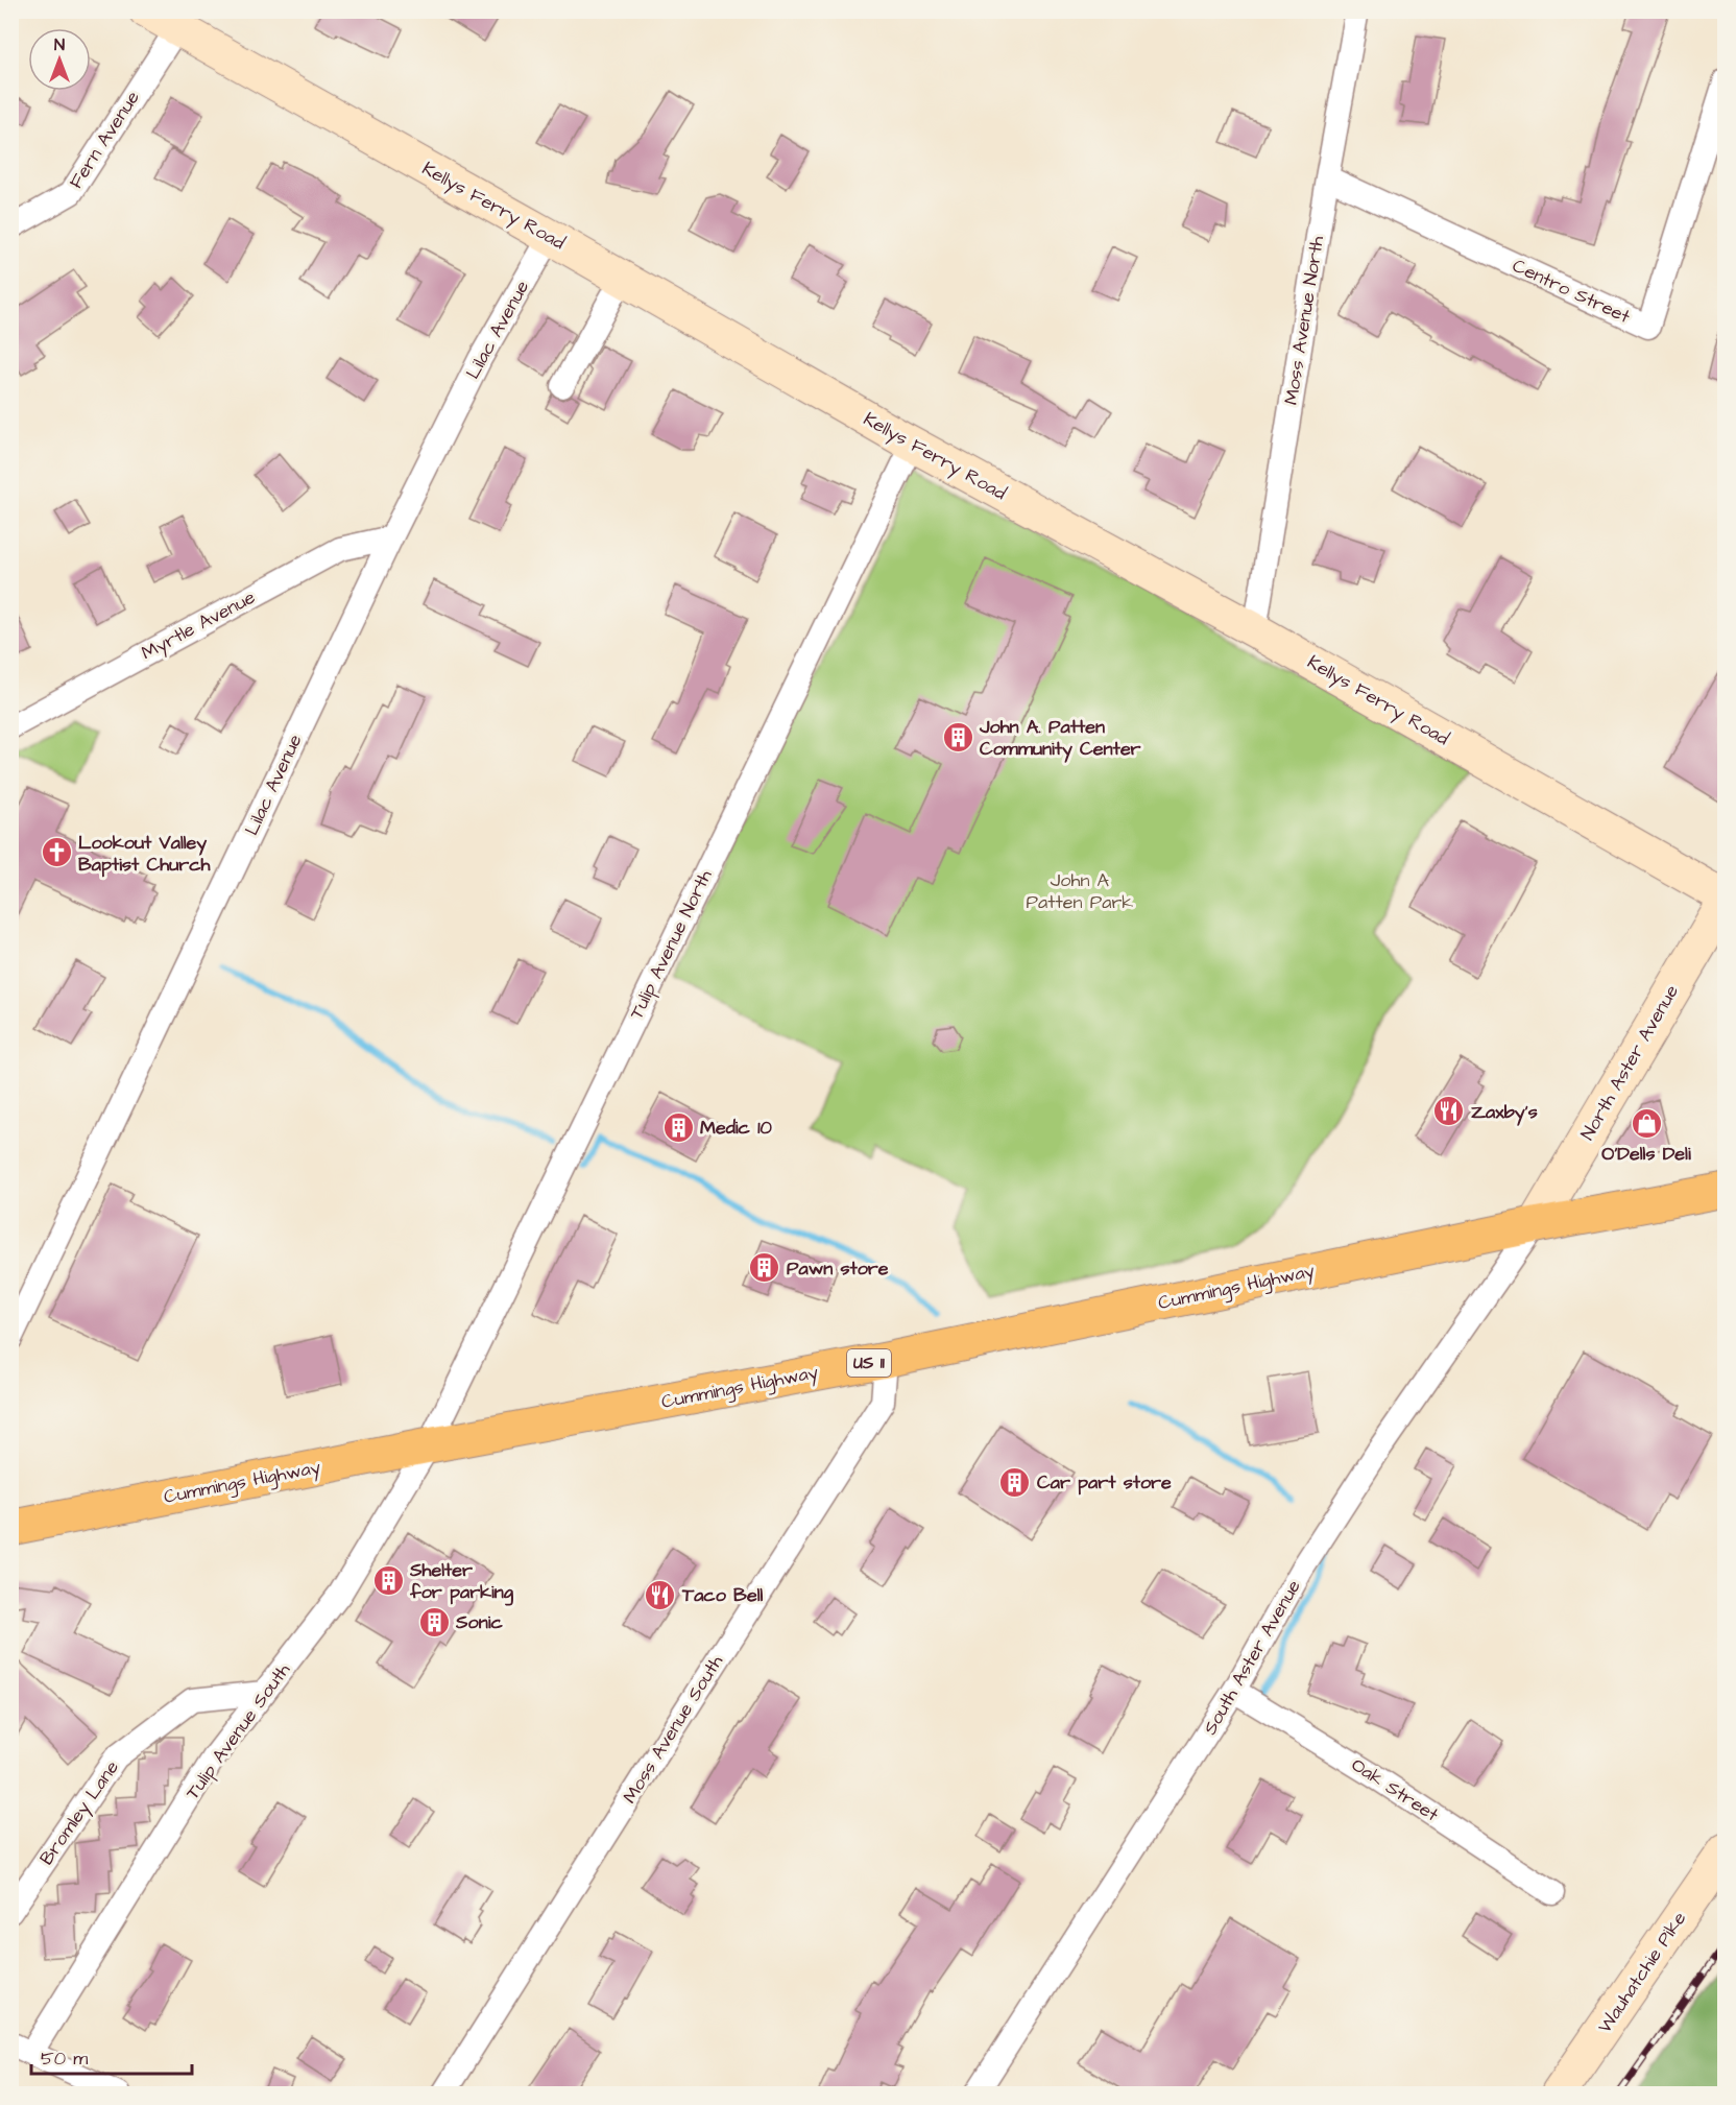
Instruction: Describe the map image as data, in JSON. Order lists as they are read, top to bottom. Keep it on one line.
{"streets":{"main road":["Cummings Highway","US 11"],"street":["Fern Avenue","Kellys Ferry Road","Centro Street","Moss Avenue North","Lilac Avenue","Myrtle Avenue","Tulip Avenue North","North Aster Avenue","South Aster Avenue","Moss Avenue South","Tulip Avenue South","Oak Street","Bromley Lane","Wauhatchie Pike"]},"crossings":[["Fern Avenue","Kellys Ferry Road"],["Kellys Ferry Road","Moss Avenue North"],["Kellys Ferry Road","Lilac Avenue"],["Kellys Ferry Road","Tulip Avenue North"],["Kellys Ferry Road","North Aster Avenue"],["Centro Street","Moss Avenue North"],["Lilac Avenue","Myrtle Avenue"],["Tulip Avenue North","Cummings Highway"],["Tulip Avenue North","Tulip Avenue South"],["North Aster Avenue","Cummings Highway"],["North Aster Avenue","South Aster Avenue"],["Cummings Highway","South Aster Avenue"],["Cummings Highway","Moss Avenue South"],["Cummings Highway","Tulip Avenue South"],["South Aster Avenue","Oak Street"],["Tulip Avenue South","Bromley Lane"]],"parks":["John A Patten Park"],"places":{"building":["John A. Patten Community Center","Medic 10","Pawn store","Car part store","Shelter for parking","Sonic"],"church":["Lookout Valley Baptist Church"],"restaurant":["Zaxby's","Taco Bell"],"shop":["O'Dells Deli"]},"scale_bar":"50 m","north":"top"}
